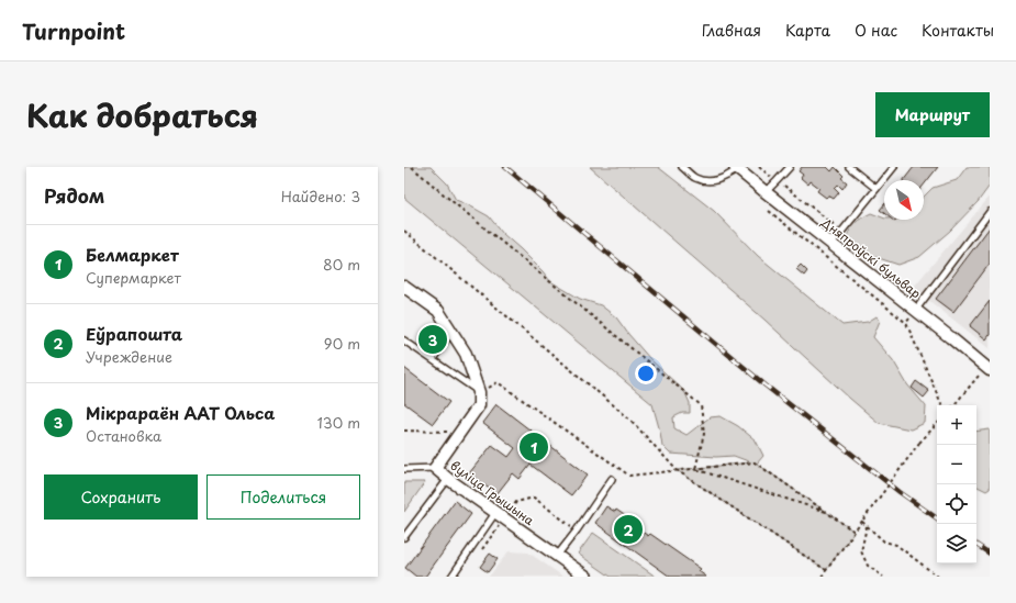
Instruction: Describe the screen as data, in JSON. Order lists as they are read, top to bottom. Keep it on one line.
{"streets":{"street":["Дняпроўскі бульвар","вуліца Грышына"]},"north":"bottom right","page":{"header":"Turnpoint","nav":["Главная","Карта","О нас","Контакты"],"title":"Как добраться","buttons":["Маршрут",["Сохранить","Поделиться"]],"heading":["Рядом","Найдено: 3"],"list":[{"mark":"1","name":"Белмаркет","note":"Супермаркет","value":"80 m"},{"mark":"2","name":"Еўрапошта","note":"Учреждение","value":"90 m"},{"mark":"3","name":"Мікрараён ААТ Ольса","note":"Остановка","value":"130 m"}],"pins":["3","1","2"],"map_buttons":["+","−"]}}
